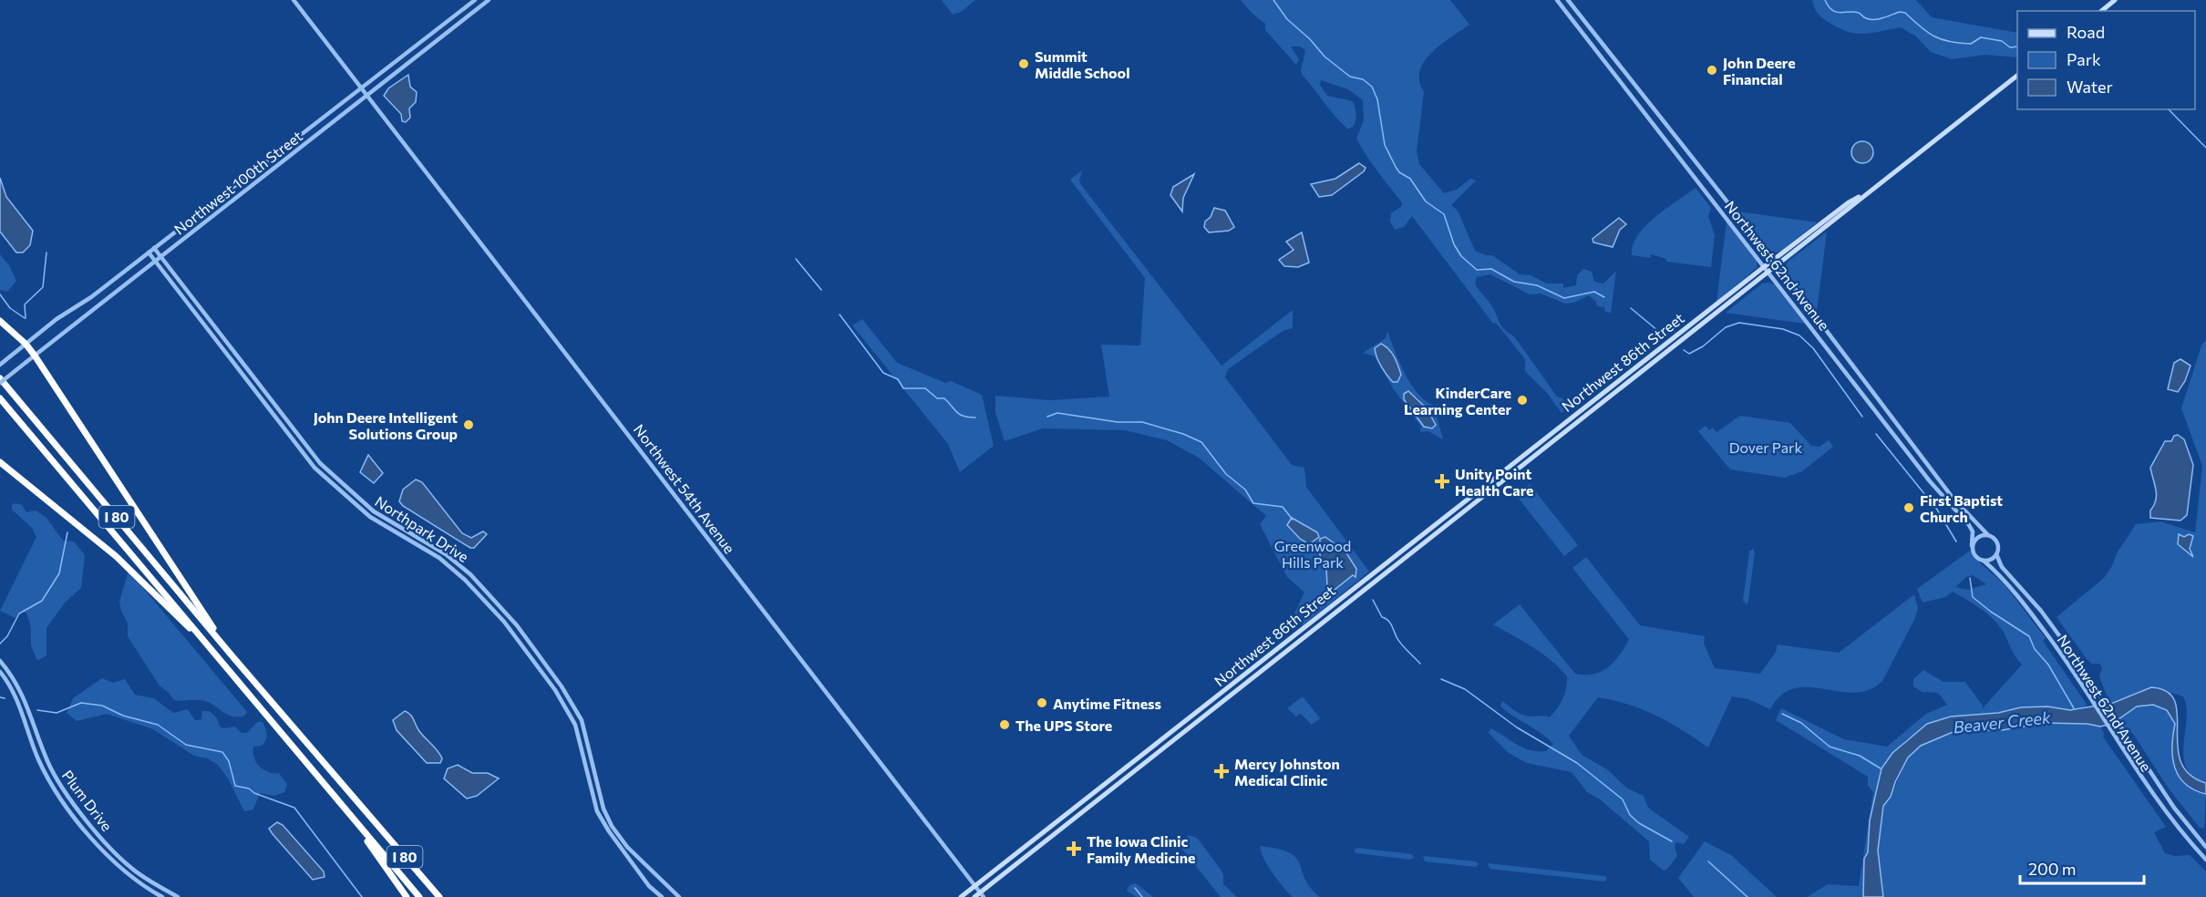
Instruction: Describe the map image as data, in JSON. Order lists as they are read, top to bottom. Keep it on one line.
{"streets":{"highway":["I 80"],"main road":["Northwest 86th Street"],"street":["Northwest 100th Street","Northwest 62nd Avenue","Northwest 54th Avenue","Northpark Drive","Plum Drive"]},"crossings":[["Northwest 100th Street","Northwest 54th Avenue"],["Northwest 100th Street","I 80"],["Northwest 100th Street","Northpark Drive"],["Northwest 62nd Avenue","Northwest 86th Street"],["Northwest 86th Street","Northwest 54th Avenue"]],"water":["Beaver Creek"],"parks":["Dover Park","Greenwood Hills Park"],"places":{"other":["Summit Middle School","John Deere Financial","KinderCare Learning Center","John Deere Intelligent Solutions Group","First Baptist Church","Anytime Fitness","The UPS Store"],"health":["Unity Point Health Care","Mercy Johnston Medical Clinic","The Iowa Clinic Family Medicine"]},"legend":["Road","Park","Water"],"scale_bar":"200 m"}
